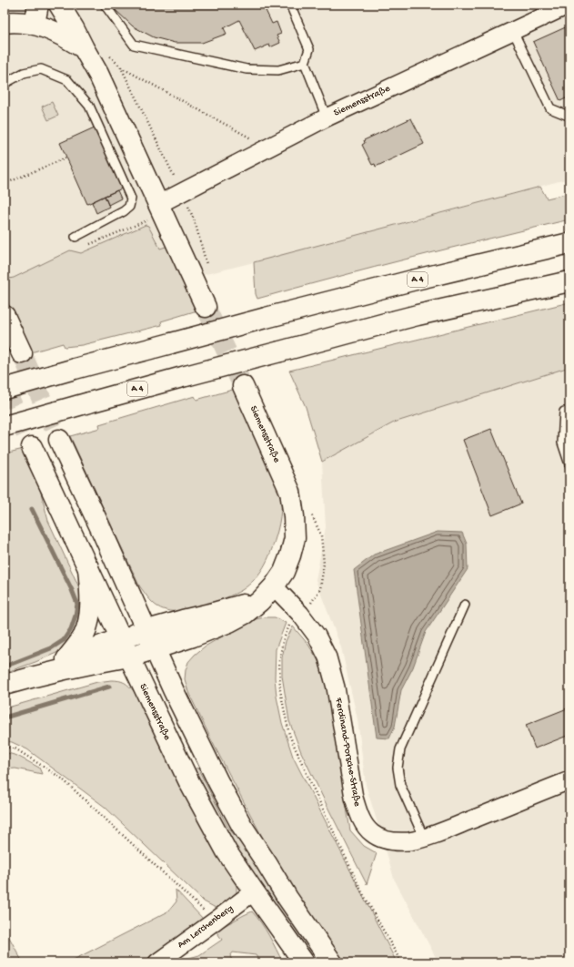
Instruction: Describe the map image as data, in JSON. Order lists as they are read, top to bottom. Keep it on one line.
{"streets":{"main road":["Siemensstraße","A 4"],"street":["Ferdinand-Porsche-Straße","Am Lerchenberg"]},"crossings":[["Siemensstraße","Ferdinand-Porsche-Straße"],["Siemensstraße","Am Lerchenberg"]]}
